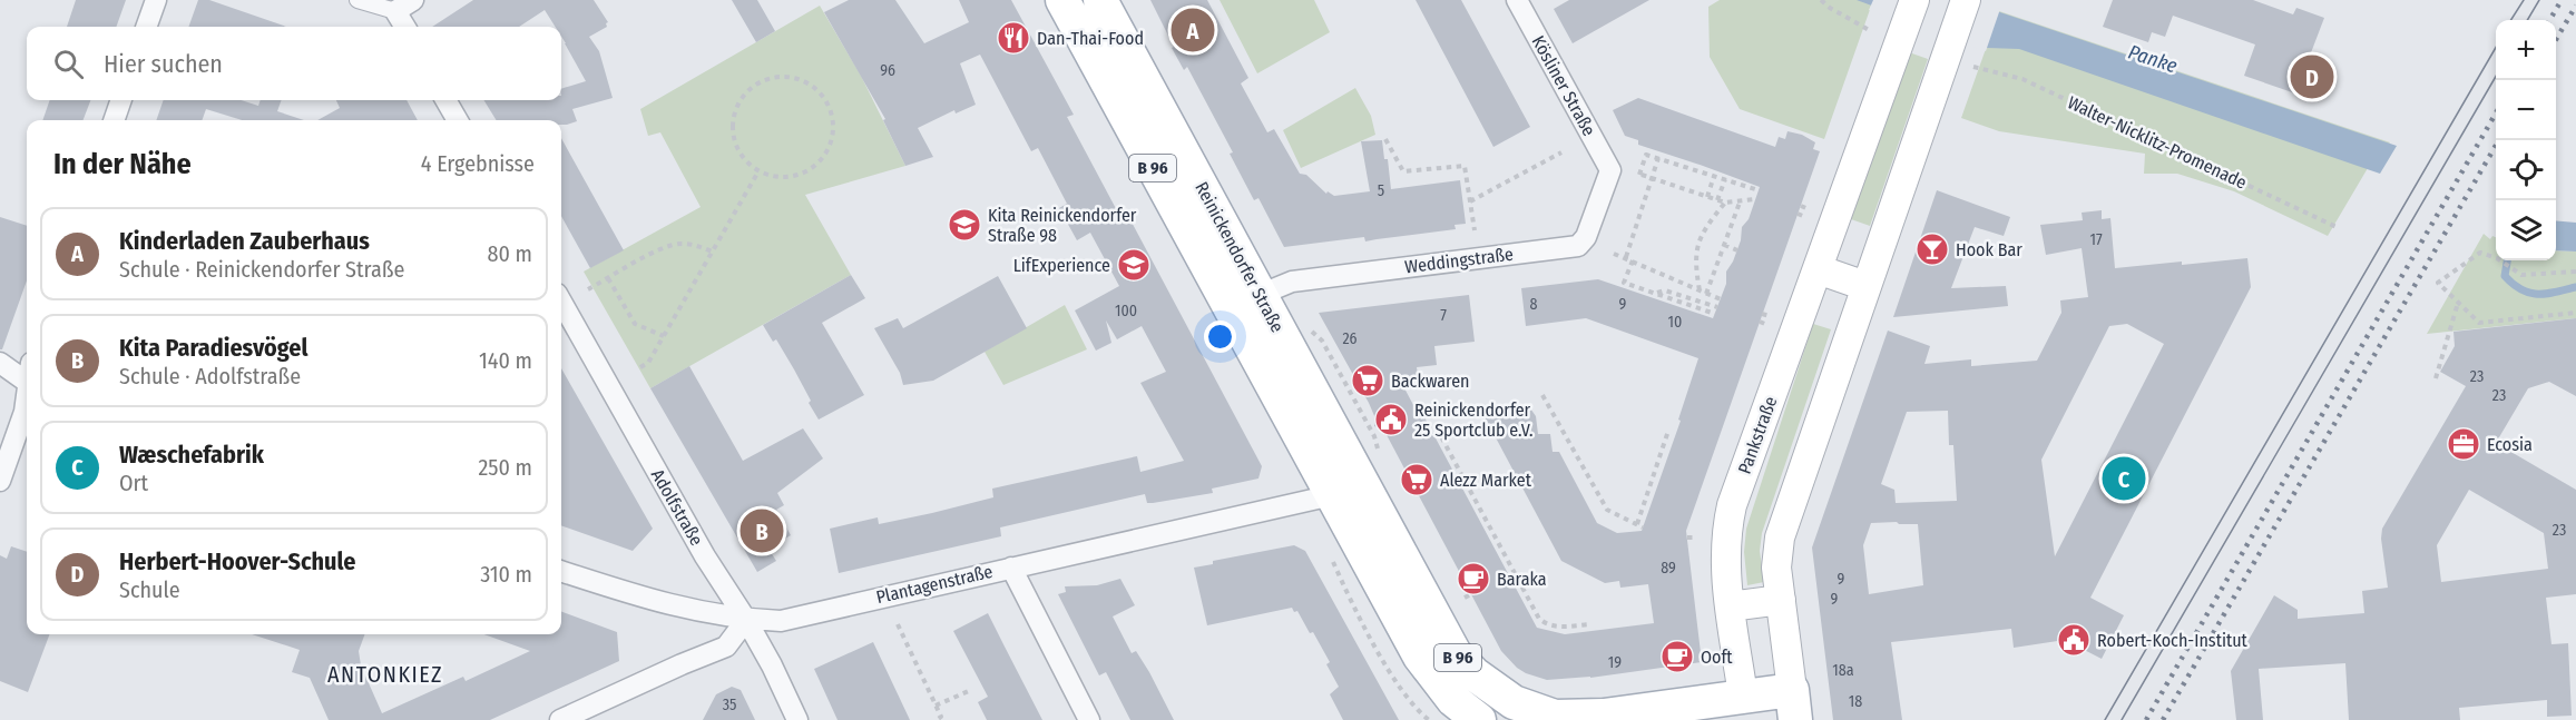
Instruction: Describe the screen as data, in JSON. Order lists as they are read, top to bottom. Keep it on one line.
{"streets":{"main road":["B 96","Reinickendorfer Straße","Pankstraße"],"street":["Kösliner Straße","Weddingstraße","Adolfstraße","Plantagenstraße"],"path":["Walter-Nicklitz-Promenade"]},"crossings":[["Kösliner Straße","Weddingstraße"],["Reinickendorfer Straße","Weddingstraße"],["Reinickendorfer Straße","Pankstraße"],["Reinickendorfer Straße","Plantagenstraße"],["Adolfstraße","Plantagenstraße"]],"districts":["ANTONKIEZ"],"water":["Panke"],"places":{"restaurant":["Dan-Thai-Food"],"school or university":["Kita Reinickendorfer Straße 98","LifExperience"],"bar":["Hook Bar"],"supermarket":["Backwaren","Alezz Market"],"public building":["Reinickendorfer 25 Sportclub e.V.","Robert-Koch-Institut"],"office":["Ecosia"],"cafe":["Baraka","Ooft"]},"house_numbers":["96","5","17","8","9","100","7","10","26","23","23","23","89","9","9","19","18a","18","35"],"page":{"pins":["A","D","C","B"],"map_buttons":["+","−"],"search":"Hier suchen","heading":["In der Nähe","4 Ergebnisse"],"list":[{"mark":"A","name":"Kinderladen Zauberhaus","note":"Schule · Reinickendorfer Straße","value":"80 m"},{"mark":"B","name":"Kita Paradiesvögel","note":"Schule · Adolfstraße","value":"140 m"},{"mark":"C","name":"Wæschefabrik","note":"Ort","value":"250 m"},{"mark":"D","name":"Herbert-Hoover-Schule","note":"Schule","value":"310 m"}]}}
